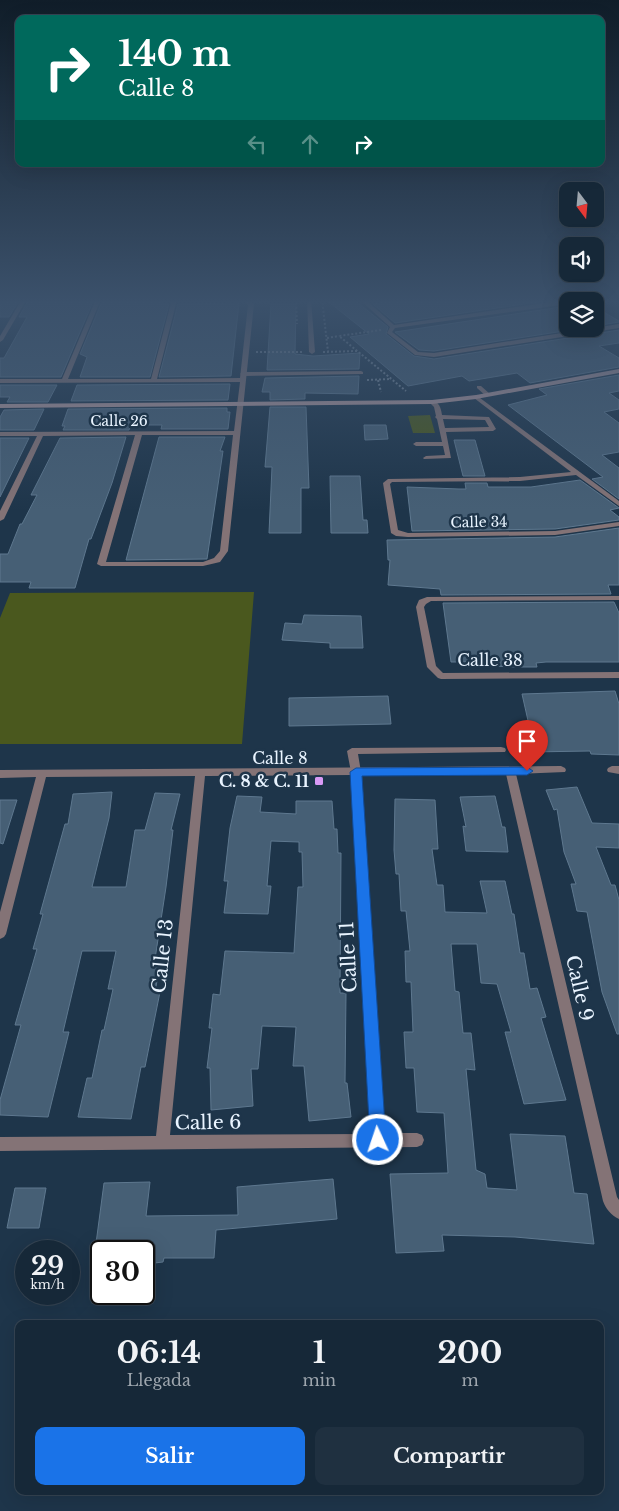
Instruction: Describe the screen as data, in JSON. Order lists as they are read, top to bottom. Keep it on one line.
{"streets":{"street":["Calle 26","Calle 34","Calle 38","Calle 8","Calle 13","Calle 11","Calle 9","Calle 6"]},"crossings":[["Calle 8","Calle 13"],["Calle 8","Calle 11"],["Calle 8","Calle 9"],["Calle 13","Calle 6"],["Calle 11","Calle 6"]],"places":{"transit":["C. 8 & C. 11"]},"north":"bottom","page":{"turn":["140 m","Calle 8"],"speed":"29 km/h","limit":"30","eta":["06:14","Llegada","1","min","200","m"],"buttons":["Salir","Compartir"]}}
